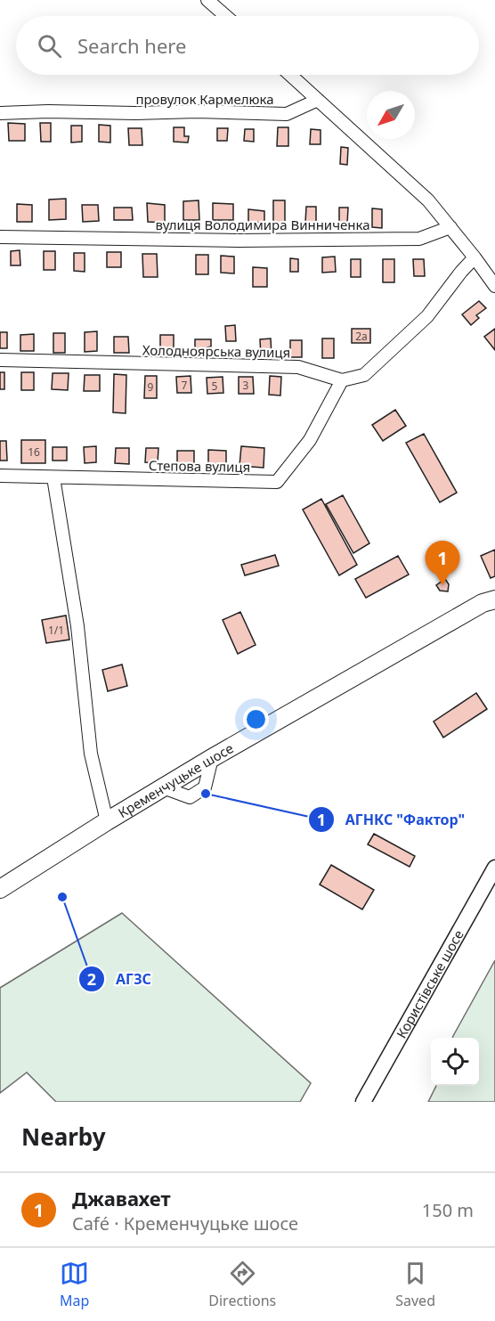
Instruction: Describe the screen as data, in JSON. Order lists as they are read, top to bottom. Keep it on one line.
{"streets":{"highway":["Кременчуцьке шосе"],"main road":["Користівське шосе"],"street":["провулок Кармелюка","вулиця Володимира Винниченка","Холодноярська вулиця","Степова вулиця"]},"crossings":[["Холодноярська вулиця","Степова вулиця"]],"places":["АГНКС \"Фактор\"","АГЗС"],"house_numbers":["2а","7","3","5","9","16","1/1"],"north":"bottom left","page":{"search":"Search here","pins":"1","heading":"Nearby","list":[{"mark":"1","name":"Джавахет","note":"Café · Кременчуцьке шосе","value":"150 m"}],"nav":["Map","Directions","Saved"]}}
